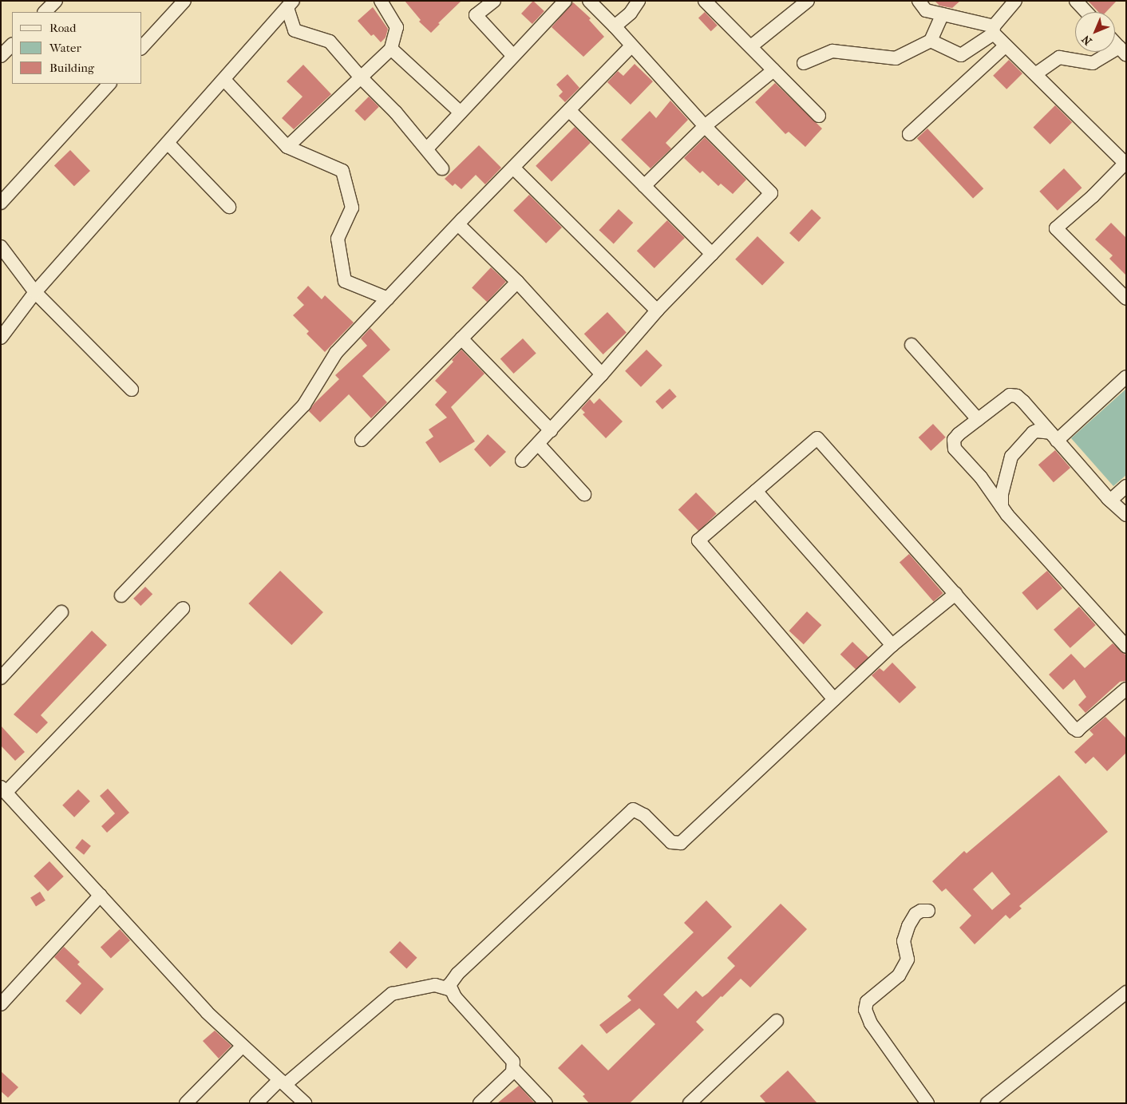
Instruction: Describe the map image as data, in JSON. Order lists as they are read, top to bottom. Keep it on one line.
{"legend":["Road","Water","Building"],"north":"bottom left"}
